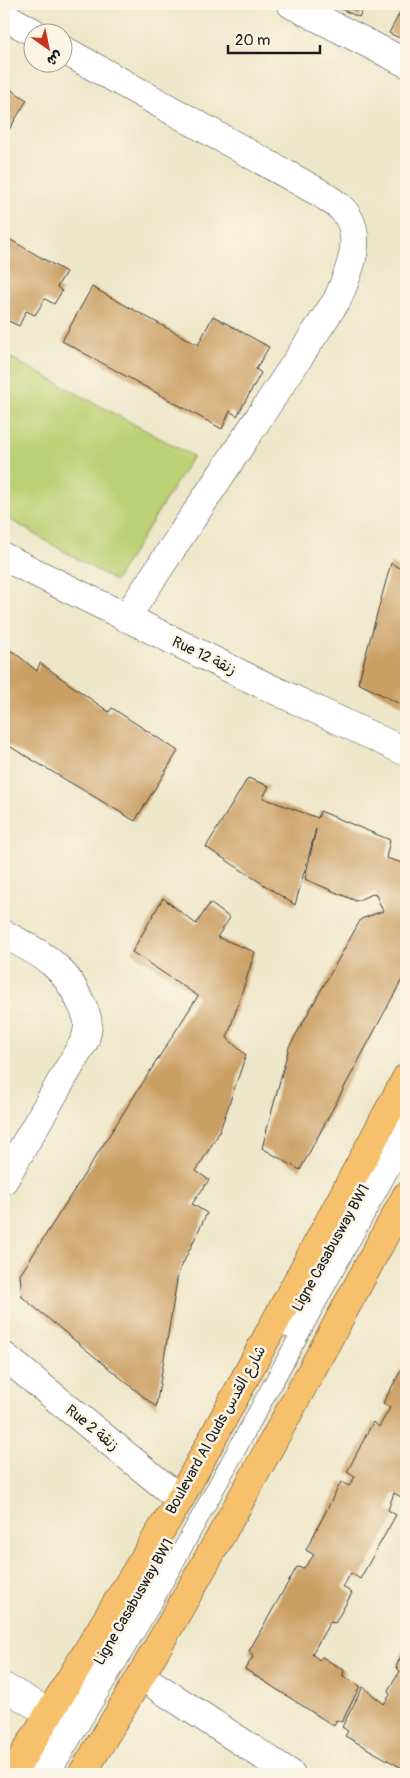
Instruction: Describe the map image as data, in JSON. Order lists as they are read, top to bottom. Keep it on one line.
{"streets":{"main road":["Boulevard Al Quds شارع القدس"],"street":["Rue 12 زنقة","Rue 2 زنقة"],"lane":["Ligne Casabusway BW1"]},"crossings":[["Rue 2 زنقة","Boulevard Al Quds شارع القدس"]],"scale_bar":"20 m","north":"bottom right"}
